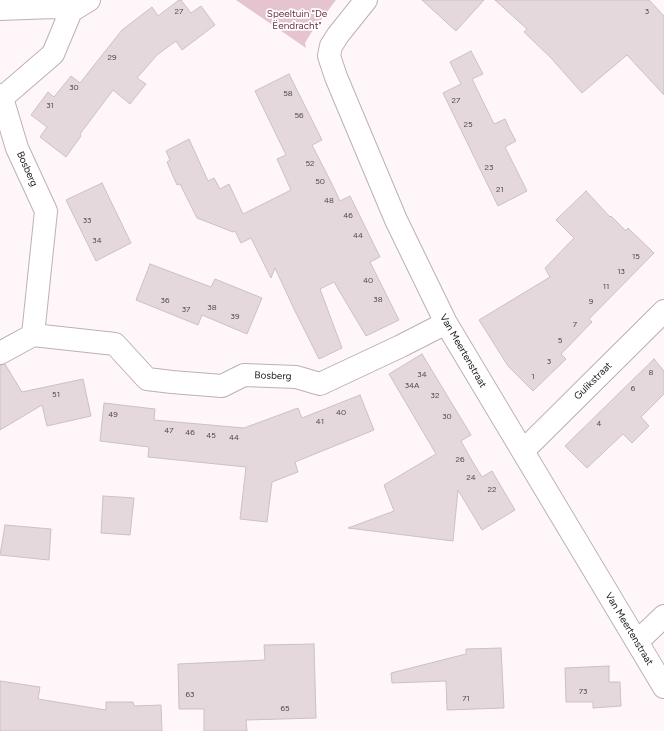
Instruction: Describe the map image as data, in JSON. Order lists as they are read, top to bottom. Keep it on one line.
{"streets":{"street":["Bosberg","Van Meertenstraat","Gulikstraat"]},"crossings":[["Bosberg","Van Meertenstraat"],["Van Meertenstraat","Gulikstraat"]],"parks":["Speeltuin \"De Ëendracht\""],"house_numbers":["27","3","29","30","58","27","31","56","25","52","23","50","21","48","46","33","44","34","15","13","40","11","38","36","9","38","37","39","7","5","3","8","34","1","34A","6","51","32","40","49","30","41","4","47","46","45","44","26","24","22","73","63","71","65"]}
